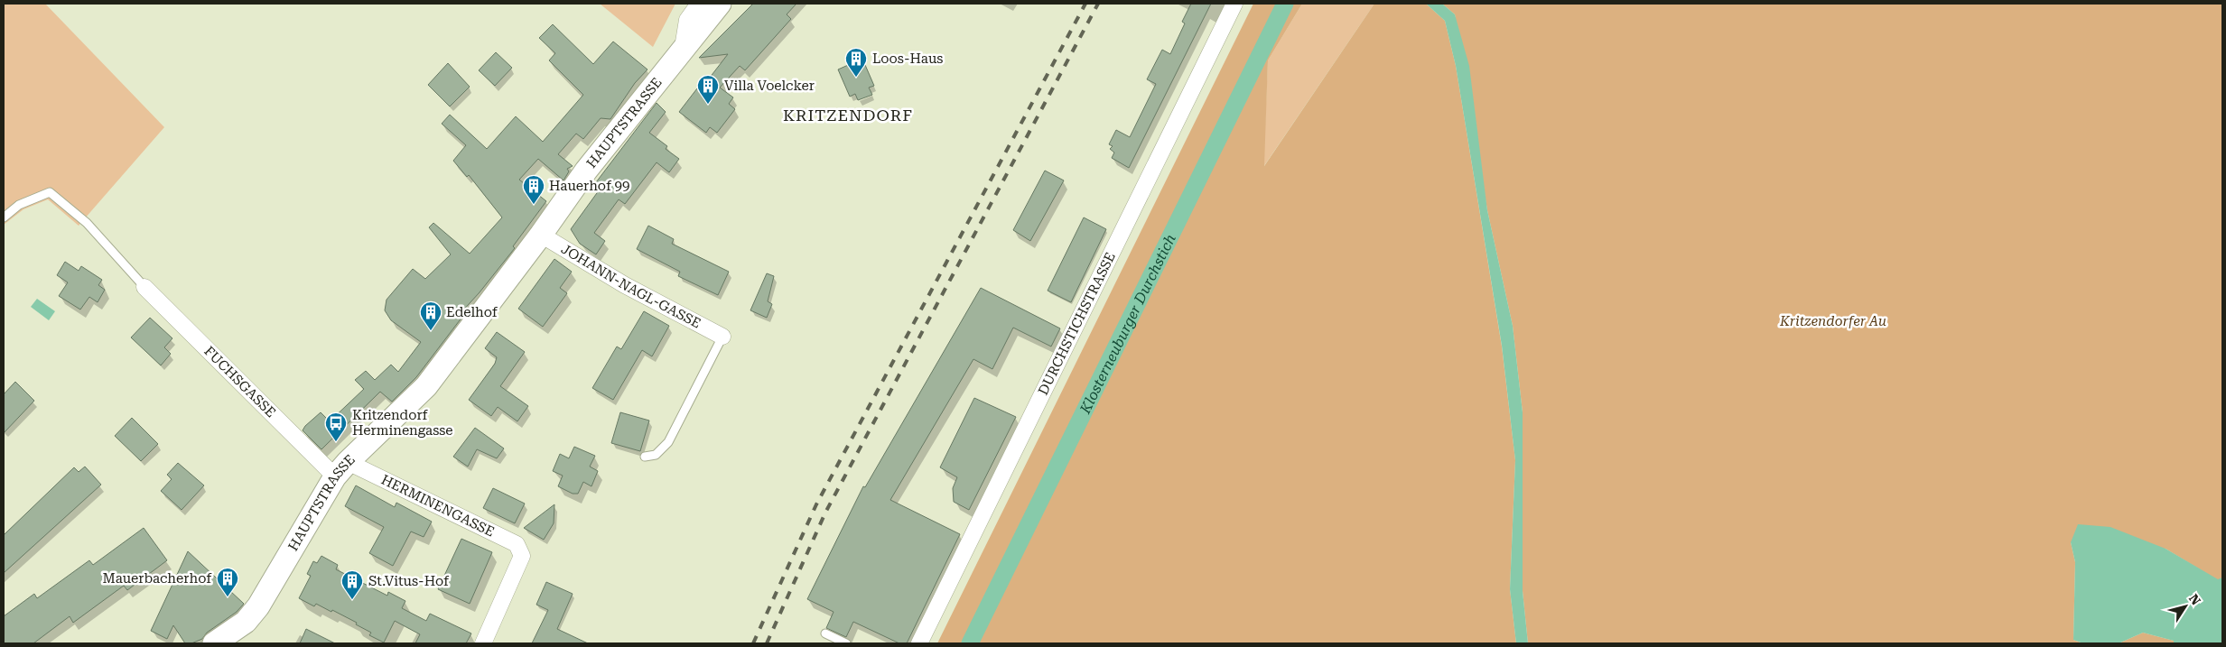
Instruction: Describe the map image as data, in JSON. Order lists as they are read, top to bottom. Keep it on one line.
{"streets":{"main road":["HAUPTSTRASSE"],"street":["JOHANN-NAGL-GASSE","DURCHSTICHSTRASSE","FUCHSGASSE","HERMINENGASSE"]},"crossings":[["HAUPTSTRASSE","JOHANN-NAGL-GASSE"],["HAUPTSTRASSE","FUCHSGASSE"],["HAUPTSTRASSE","HERMINENGASSE"],["FUCHSGASSE","HERMINENGASSE"]],"districts":["KRITZENDORF"],"water":["Klosterneuburger Durchstich"],"parks":["Kritzendorfer Au"],"places":{"building":["Loos-Haus","Villa Voelcker","Hauerhof 99","Edelhof","Mauerbacherhof","St.Vitus-Hof"],"bus stop":["Kritzendorf Herminengasse"]},"north":"top right"}
